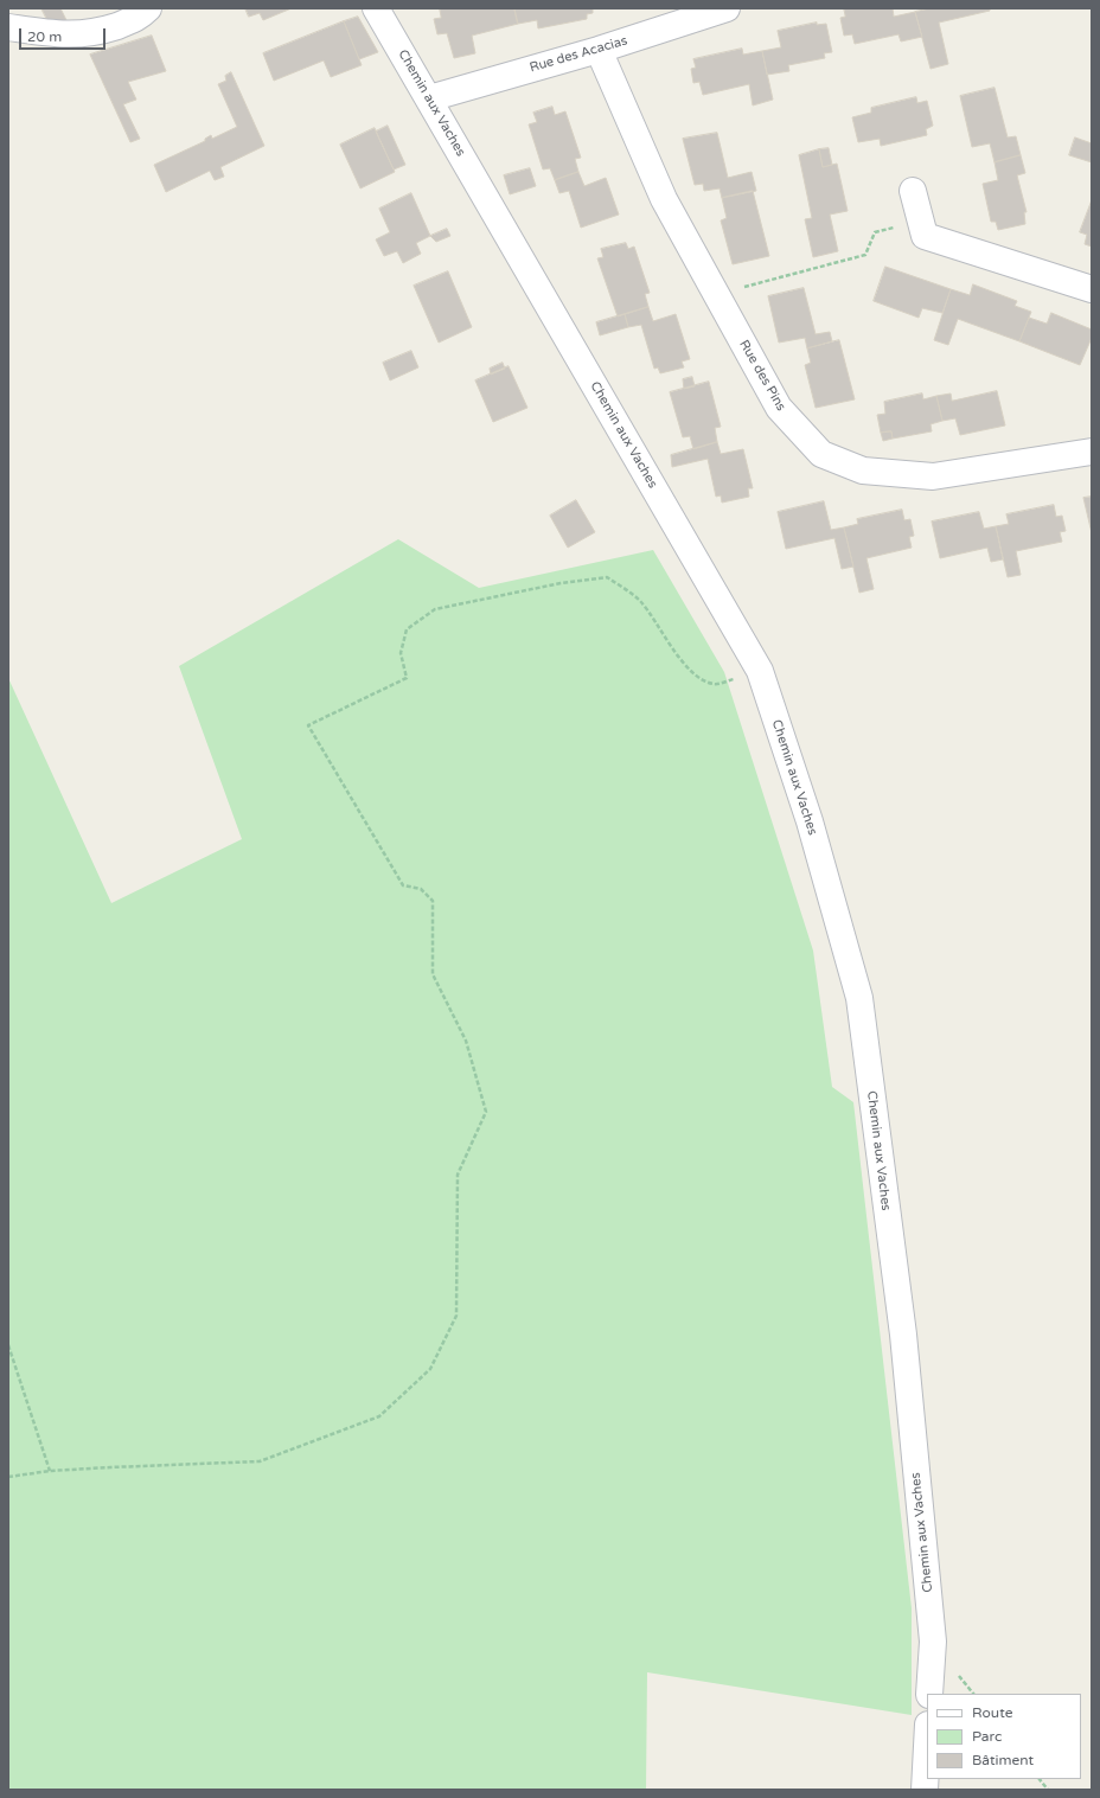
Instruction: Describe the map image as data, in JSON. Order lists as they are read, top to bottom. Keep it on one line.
{"streets":{"street":["Rue des Acacias","Chemin aux Vaches","Rue des Pins"]},"crossings":[["Rue des Acacias","Chemin aux Vaches"],["Rue des Acacias","Rue des Pins"]],"legend":["Route","Parc","Bâtiment"],"scale_bar":"20 m"}
